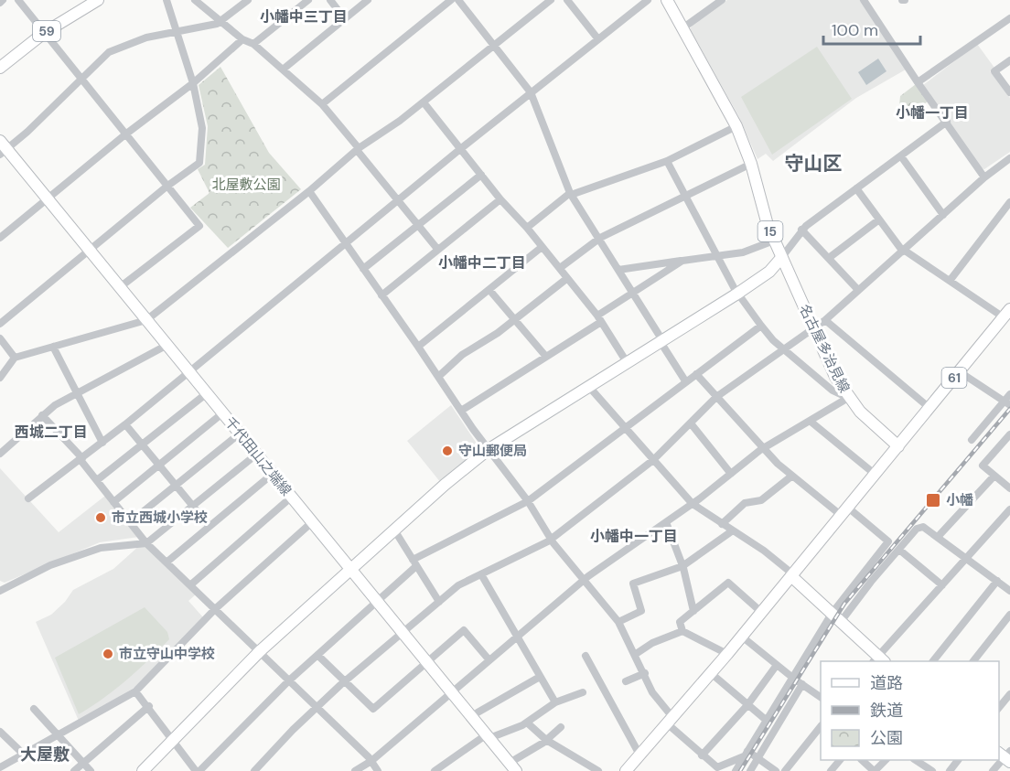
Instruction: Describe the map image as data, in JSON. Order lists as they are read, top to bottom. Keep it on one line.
{"streets":{"street":["59","15","名古屋多治見線","61","千代田山之端線"]},"crossings":[["名古屋多治見線","61"]],"districts":["小幡中三丁目","小幡一丁目","守山区","小幡中二丁目","西城二丁目","小幡中一丁目","大屋敷"],"parks":["北屋敷公園"],"places":{"other":["守山郵便局","市立西城小学校","市立守山中学校"],"transit":["小幡"]},"legend":["道路","鉄道","公園"],"scale_bar":"100 m"}
